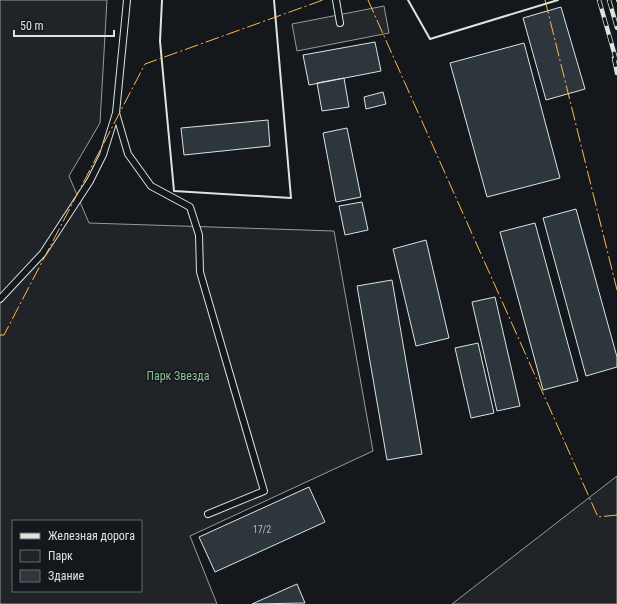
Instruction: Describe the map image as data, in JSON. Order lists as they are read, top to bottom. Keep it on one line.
{"parks":["Парк Звезда"],"house_numbers":["17/2"],"legend":["Железная дорога","Парк","Здание"],"scale_bar":"50 m"}
